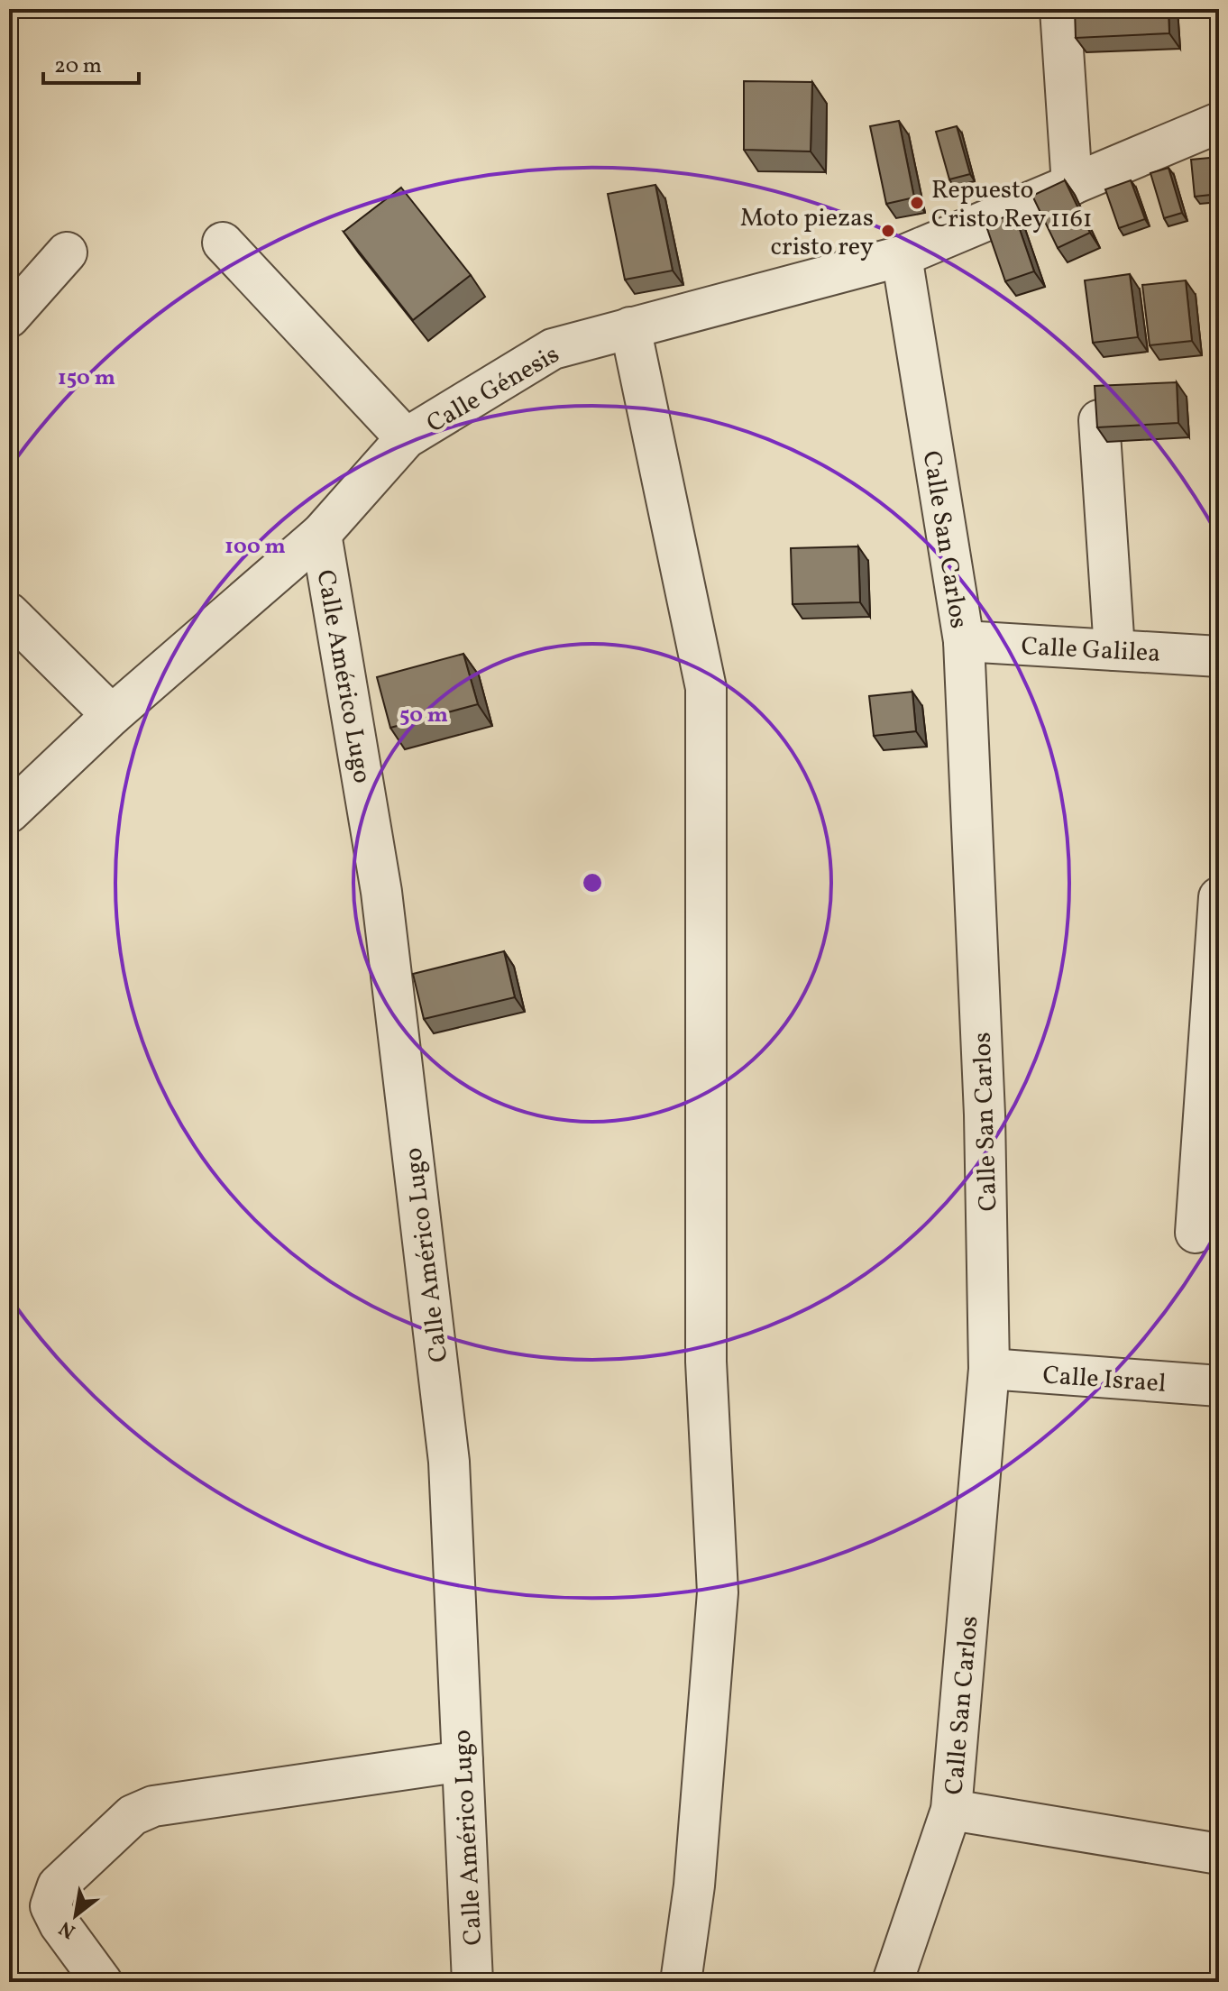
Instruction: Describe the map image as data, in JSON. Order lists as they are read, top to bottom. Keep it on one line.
{"streets":{"street":["Calle Génesis","Calle San Carlos","Calle Galilea","Calle Américo Lugo","Calle Israel"]},"crossings":[["Calle Génesis","Calle San Carlos"],["Calle Génesis","Calle Américo Lugo"],["Calle San Carlos","Calle Galilea"],["Calle San Carlos","Calle Israel"]],"places":["Repuesto Cristo Rey 1161","Moto piezas cristo rey"],"scale_bar":"20 m","north":"bottom left","rings":["150 m","100 m","50 m"]}
